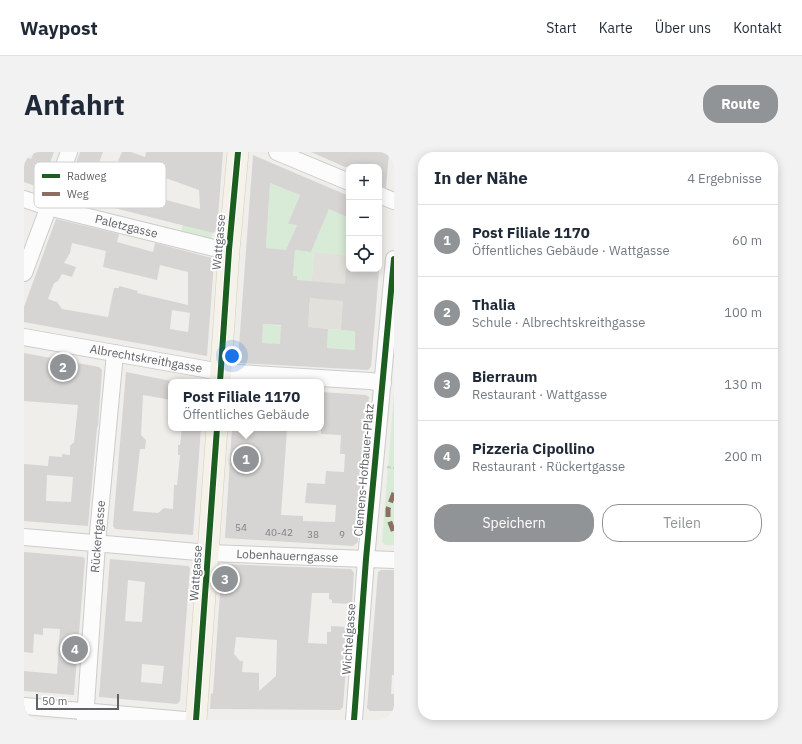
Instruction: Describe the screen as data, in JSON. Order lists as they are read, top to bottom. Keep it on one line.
{"streets":{"main road":["Wattgasse"],"street":["Paletzgasse","Albrechtskreithgasse","Clemens-Hofbauer-Platz","Rückertgasse","Lobenhauerngasse","Wichtelgasse"]},"crossings":[["Paletzgasse","Wattgasse"],["Wattgasse","Albrechtskreithgasse"],["Wattgasse","Lobenhauerngasse"],["Albrechtskreithgasse","Clemens-Hofbauer-Platz"],["Albrechtskreithgasse","Rückertgasse"],["Clemens-Hofbauer-Platz","Lobenhauerngasse"],["Clemens-Hofbauer-Platz","Wichtelgasse"],["Rückertgasse","Lobenhauerngasse"],["Lobenhauerngasse","Wichtelgasse"]],"house_numbers":["54","40-42","38","9"],"legend":["Radweg","Weg"],"scale_bar":"50 m","page":{"header":"Waypost","nav":["Start","Karte","Über uns","Kontakt"],"buttons":["Route",["Speichern","Teilen"]],"title":"Anfahrt","heading":["In der Nähe","4 Ergebnisse"],"map_buttons":["+","−"],"list":[{"mark":"1","name":"Post Filiale 1170","note":"Öffentliches Gebäude · Wattgasse","value":"60 m"},{"mark":"2","name":"Thalia","note":"Schule · Albrechtskreithgasse","value":"100 m"},{"mark":"3","name":"Bierraum","note":"Restaurant · Wattgasse","value":"130 m"},{"mark":"4","name":"Pizzeria Cipollino","note":"Restaurant · Rückertgasse","value":"200 m"}],"pins":["2","1","3","4"],"popup":["Post Filiale 1170","Öffentliches Gebäude"],"scale":"50 m"}}
